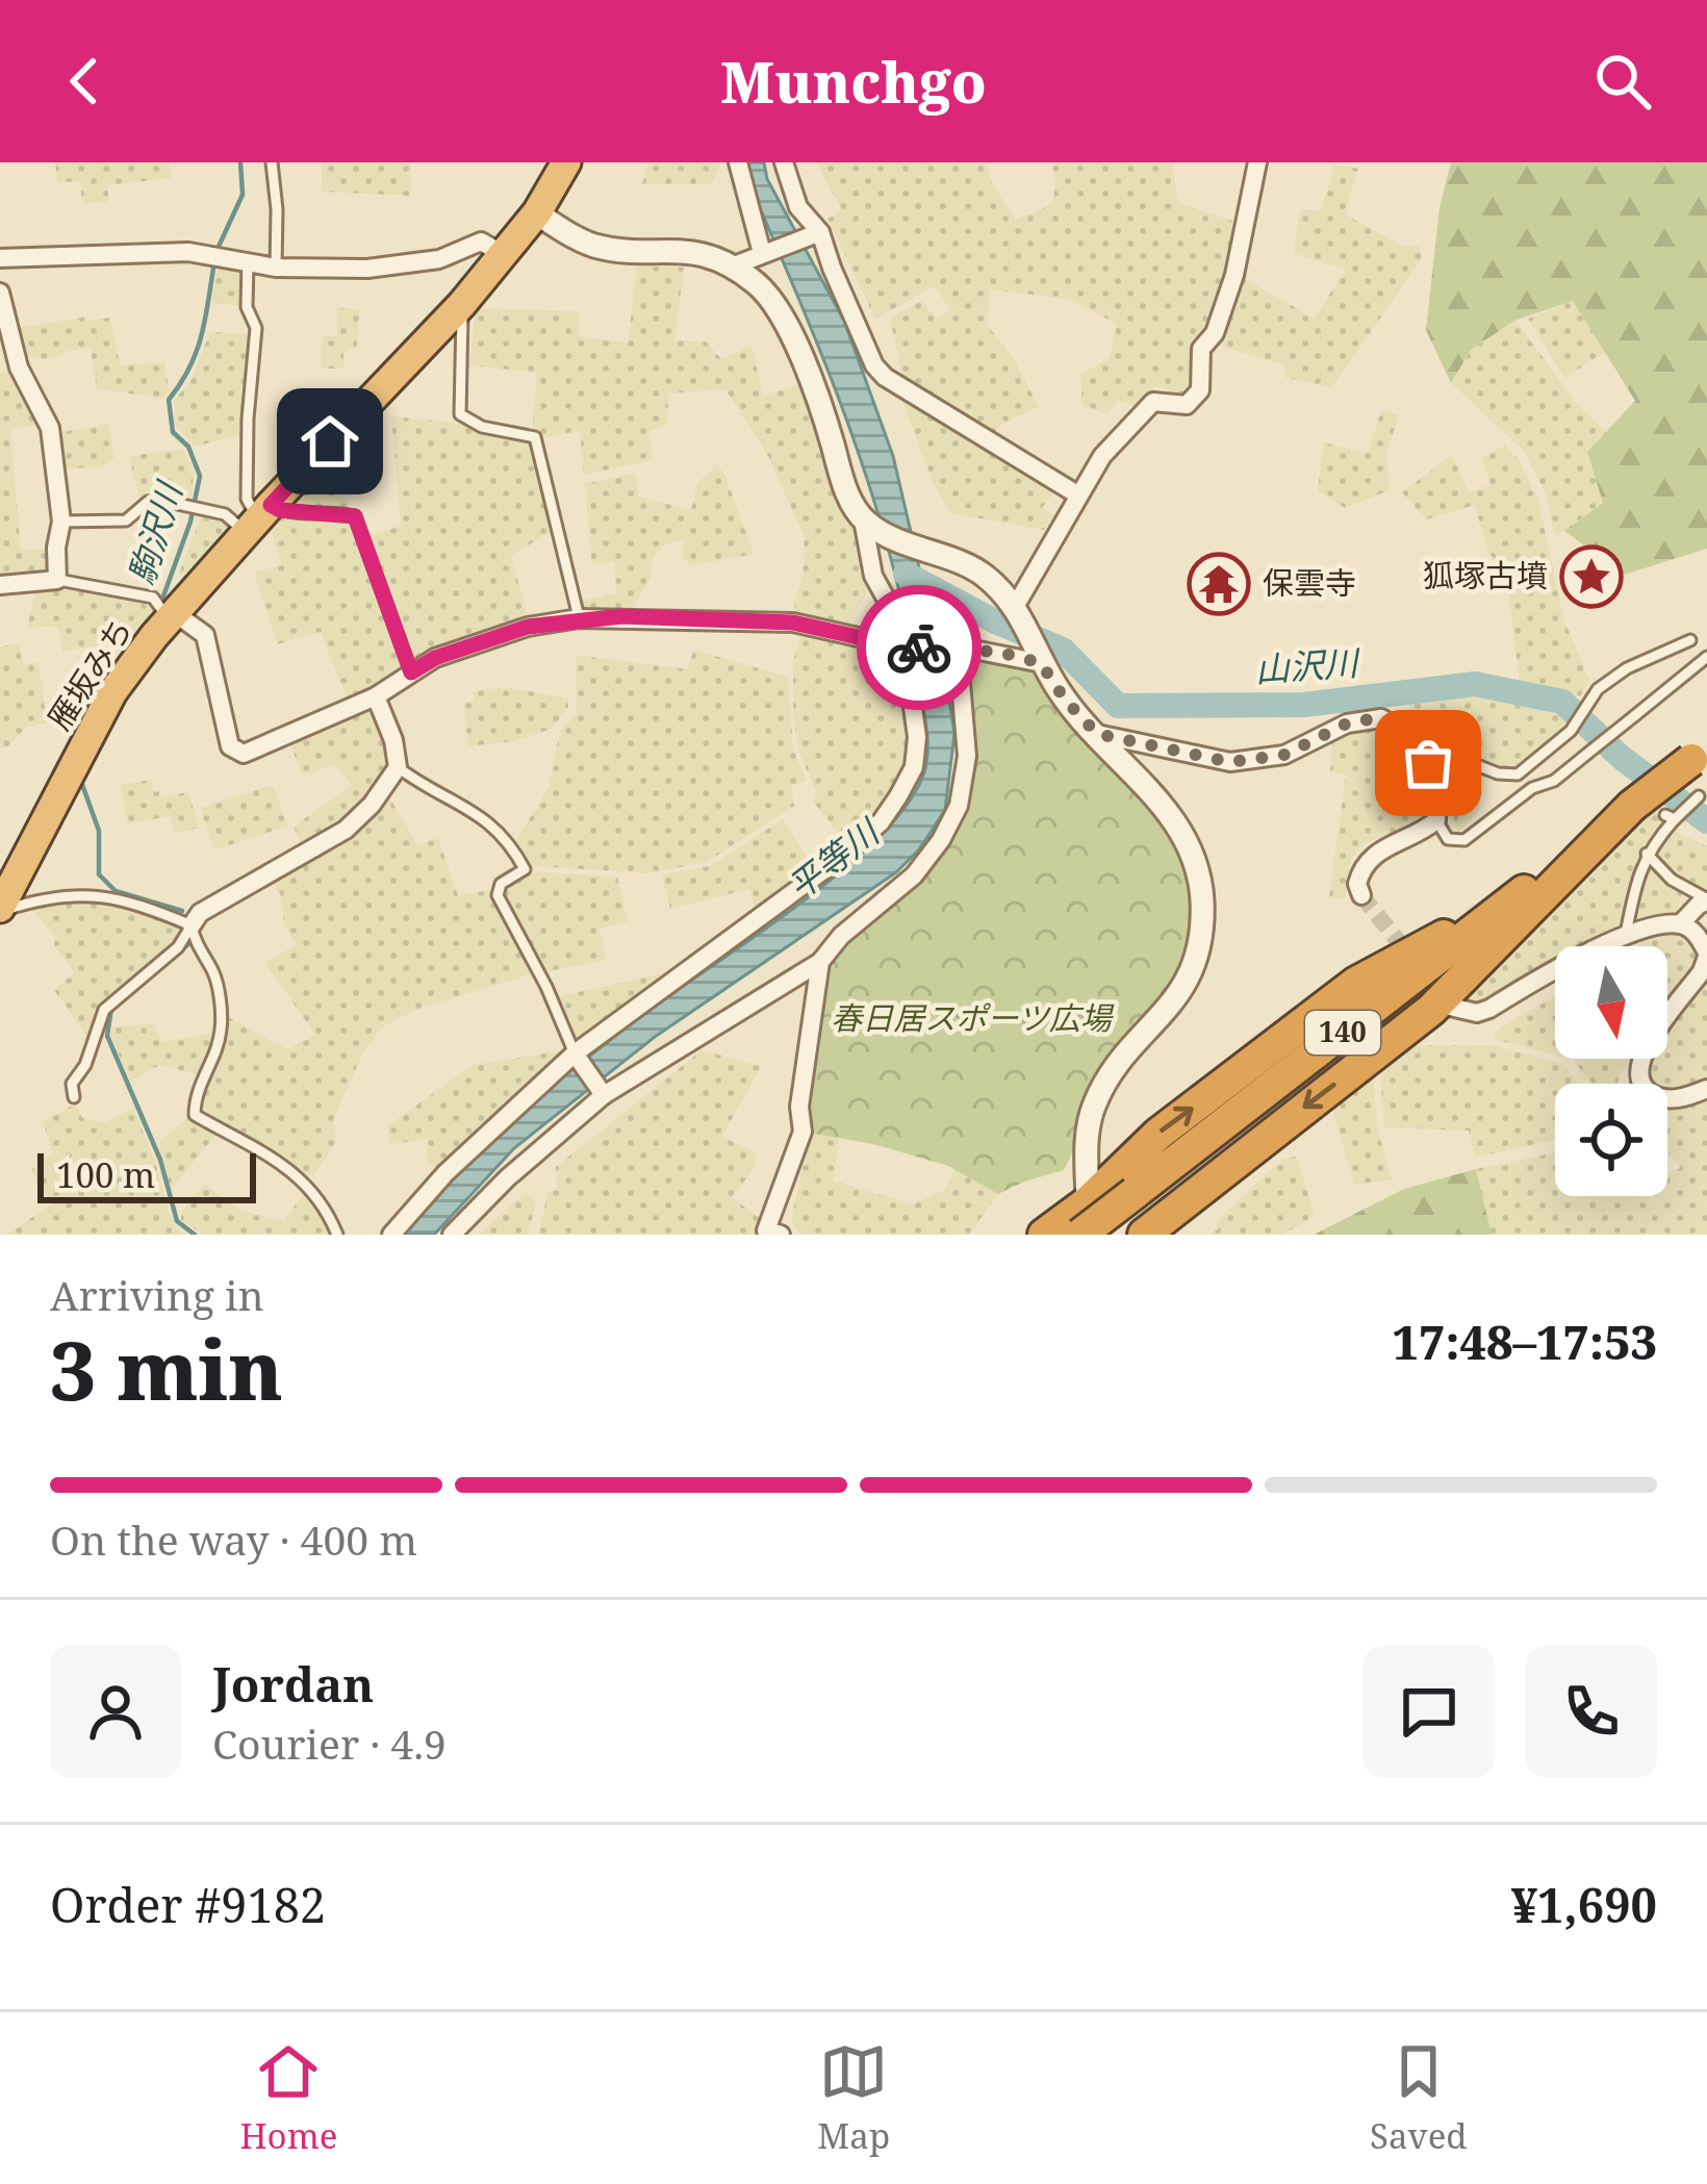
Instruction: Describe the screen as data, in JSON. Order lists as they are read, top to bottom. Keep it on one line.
{"streets":{"highway":["雁坂みち","140"]},"water":["駒沢川","山沢川","平等川"],"parks":["春日居スポーツ広場"],"places":{"place":["狐塚古墳"],"temple":["保雲寺"]},"scale_bar":"100 m","north":"bottom","page":{"header":"Munchgo","scale":"100 m","heading":["3 min","Arriving in","17:48–17:53"],"panel":["Jordan","Courier · 4.9","Order #9182","¥1,690"],"bar":"On the way · 400 m","tabs":["Home","Map","Saved"]}}
